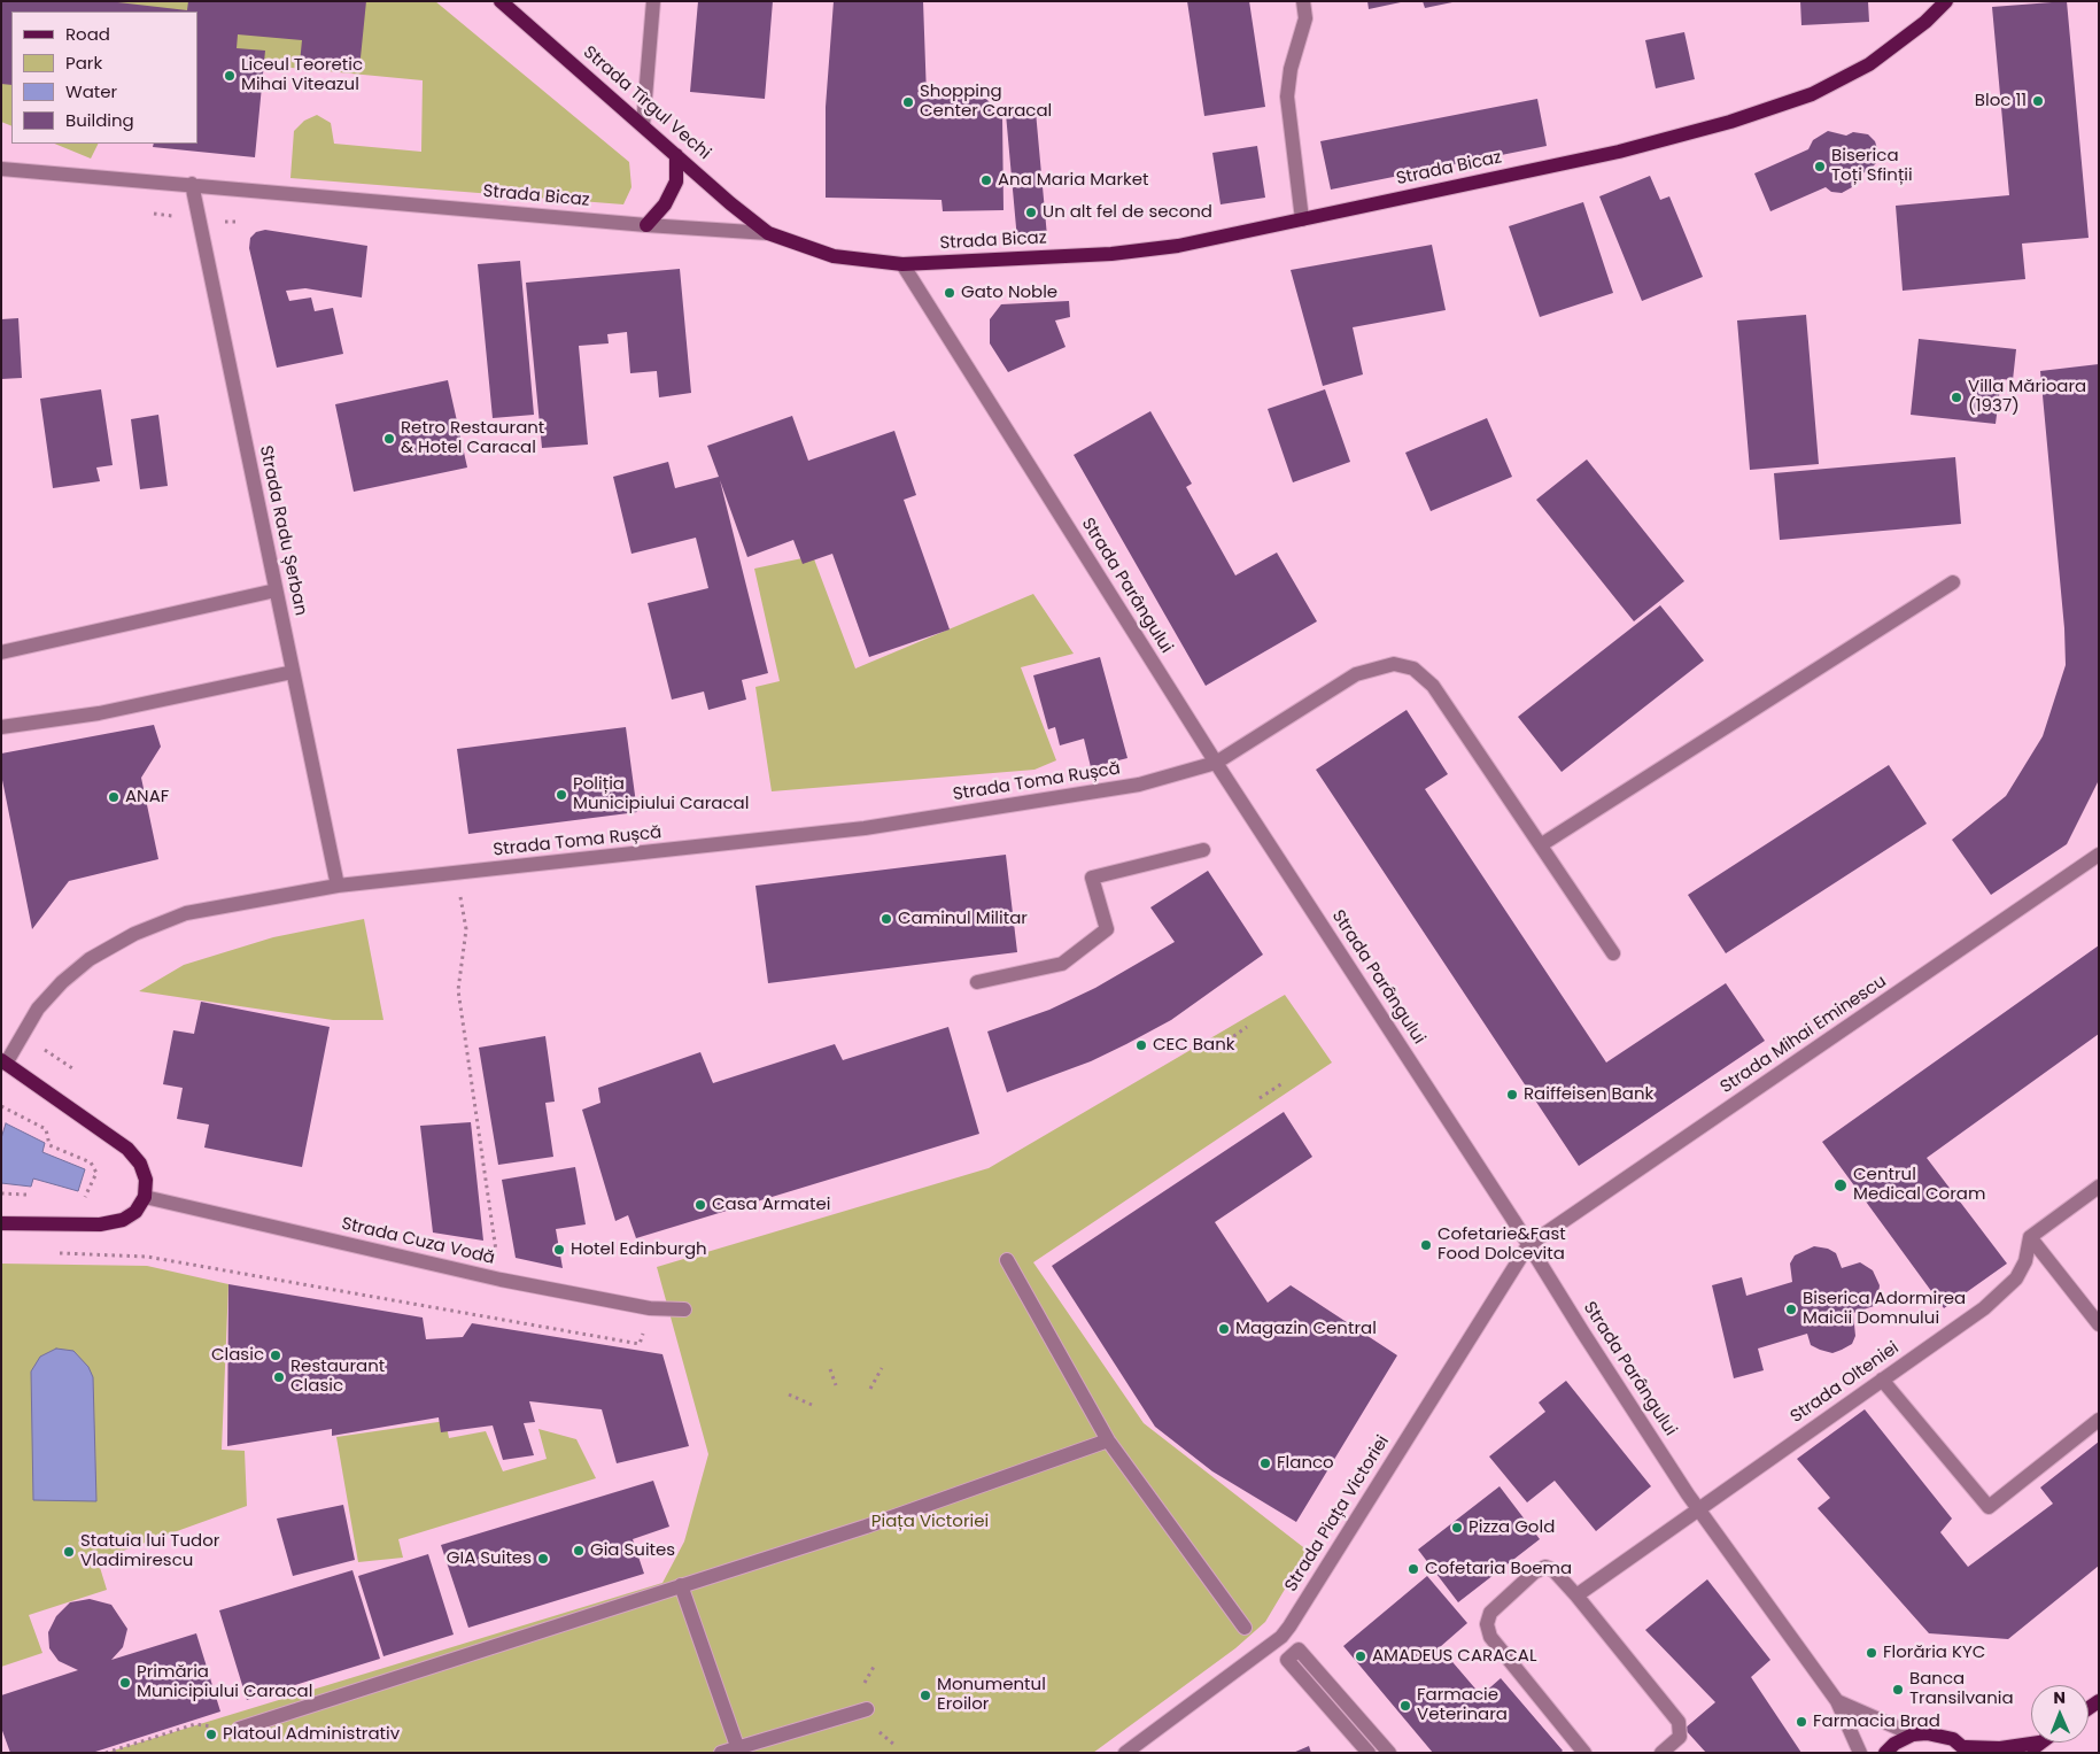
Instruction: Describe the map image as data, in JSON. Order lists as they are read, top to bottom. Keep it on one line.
{"streets":{"main road":["Strada Tîrgul Vechi","Strada Bicaz"],"street":["Strada Radu Șerban","Strada Parângului","Strada Toma Rușcă","Strada Mihai Eminescu","Strada Cuza Vodă","Strada Olteniei","Strada Piața Victoriei"]},"crossings":[["Strada Tîrgul Vechi","Strada Bicaz"],["Strada Bicaz","Strada Radu Șerban"],["Strada Bicaz","Strada Parângului"],["Strada Radu Șerban","Strada Toma Rușcă"],["Strada Parângului","Strada Toma Rușcă"],["Strada Parângului","Strada Mihai Eminescu"],["Strada Parângului","Strada Olteniei"],["Strada Parângului","Strada Piața Victoriei"],["Strada Mihai Eminescu","Strada Piața Victoriei"]],"parks":["Piața Victoriei"],"places":["Liceul Teoretic Mihai Viteazul","Bloc 11","Shopping Center Caracal","Biserica Toți Sfinții","Ana Maria Market","Un alt fel de second","Gato Noble","Villa Mărioara (1937)","Retro Restaurant & Hotel Caracal","Poliția Municipiului Caracal","ANAF","Caminul Militar","CEC Bank","Raiffeisen Bank","Centrul Medical Coram","Casa Armatei","Cofetarie&Fast Food Dolcevita","Hotel Edinburgh","Biserica Adormirea Maicii Domnului","Magazin Central","Clasic","Restaurant Clasic","Flanco","Pizza Gold","Gia Suites","Statuia lui Tudor Vladimirescu","GIA Suites","Cofetaria Boema","Florăria KYC","AMADEUS CARACAL","Primăria Municipiului Caracal","Banca Transilvania","Monumentul Eroilor","Farmacie Veterinara","Farmacia Brad","Platoul Administrativ"],"legend":["Road","Park","Water","Building"],"north":"top"}
